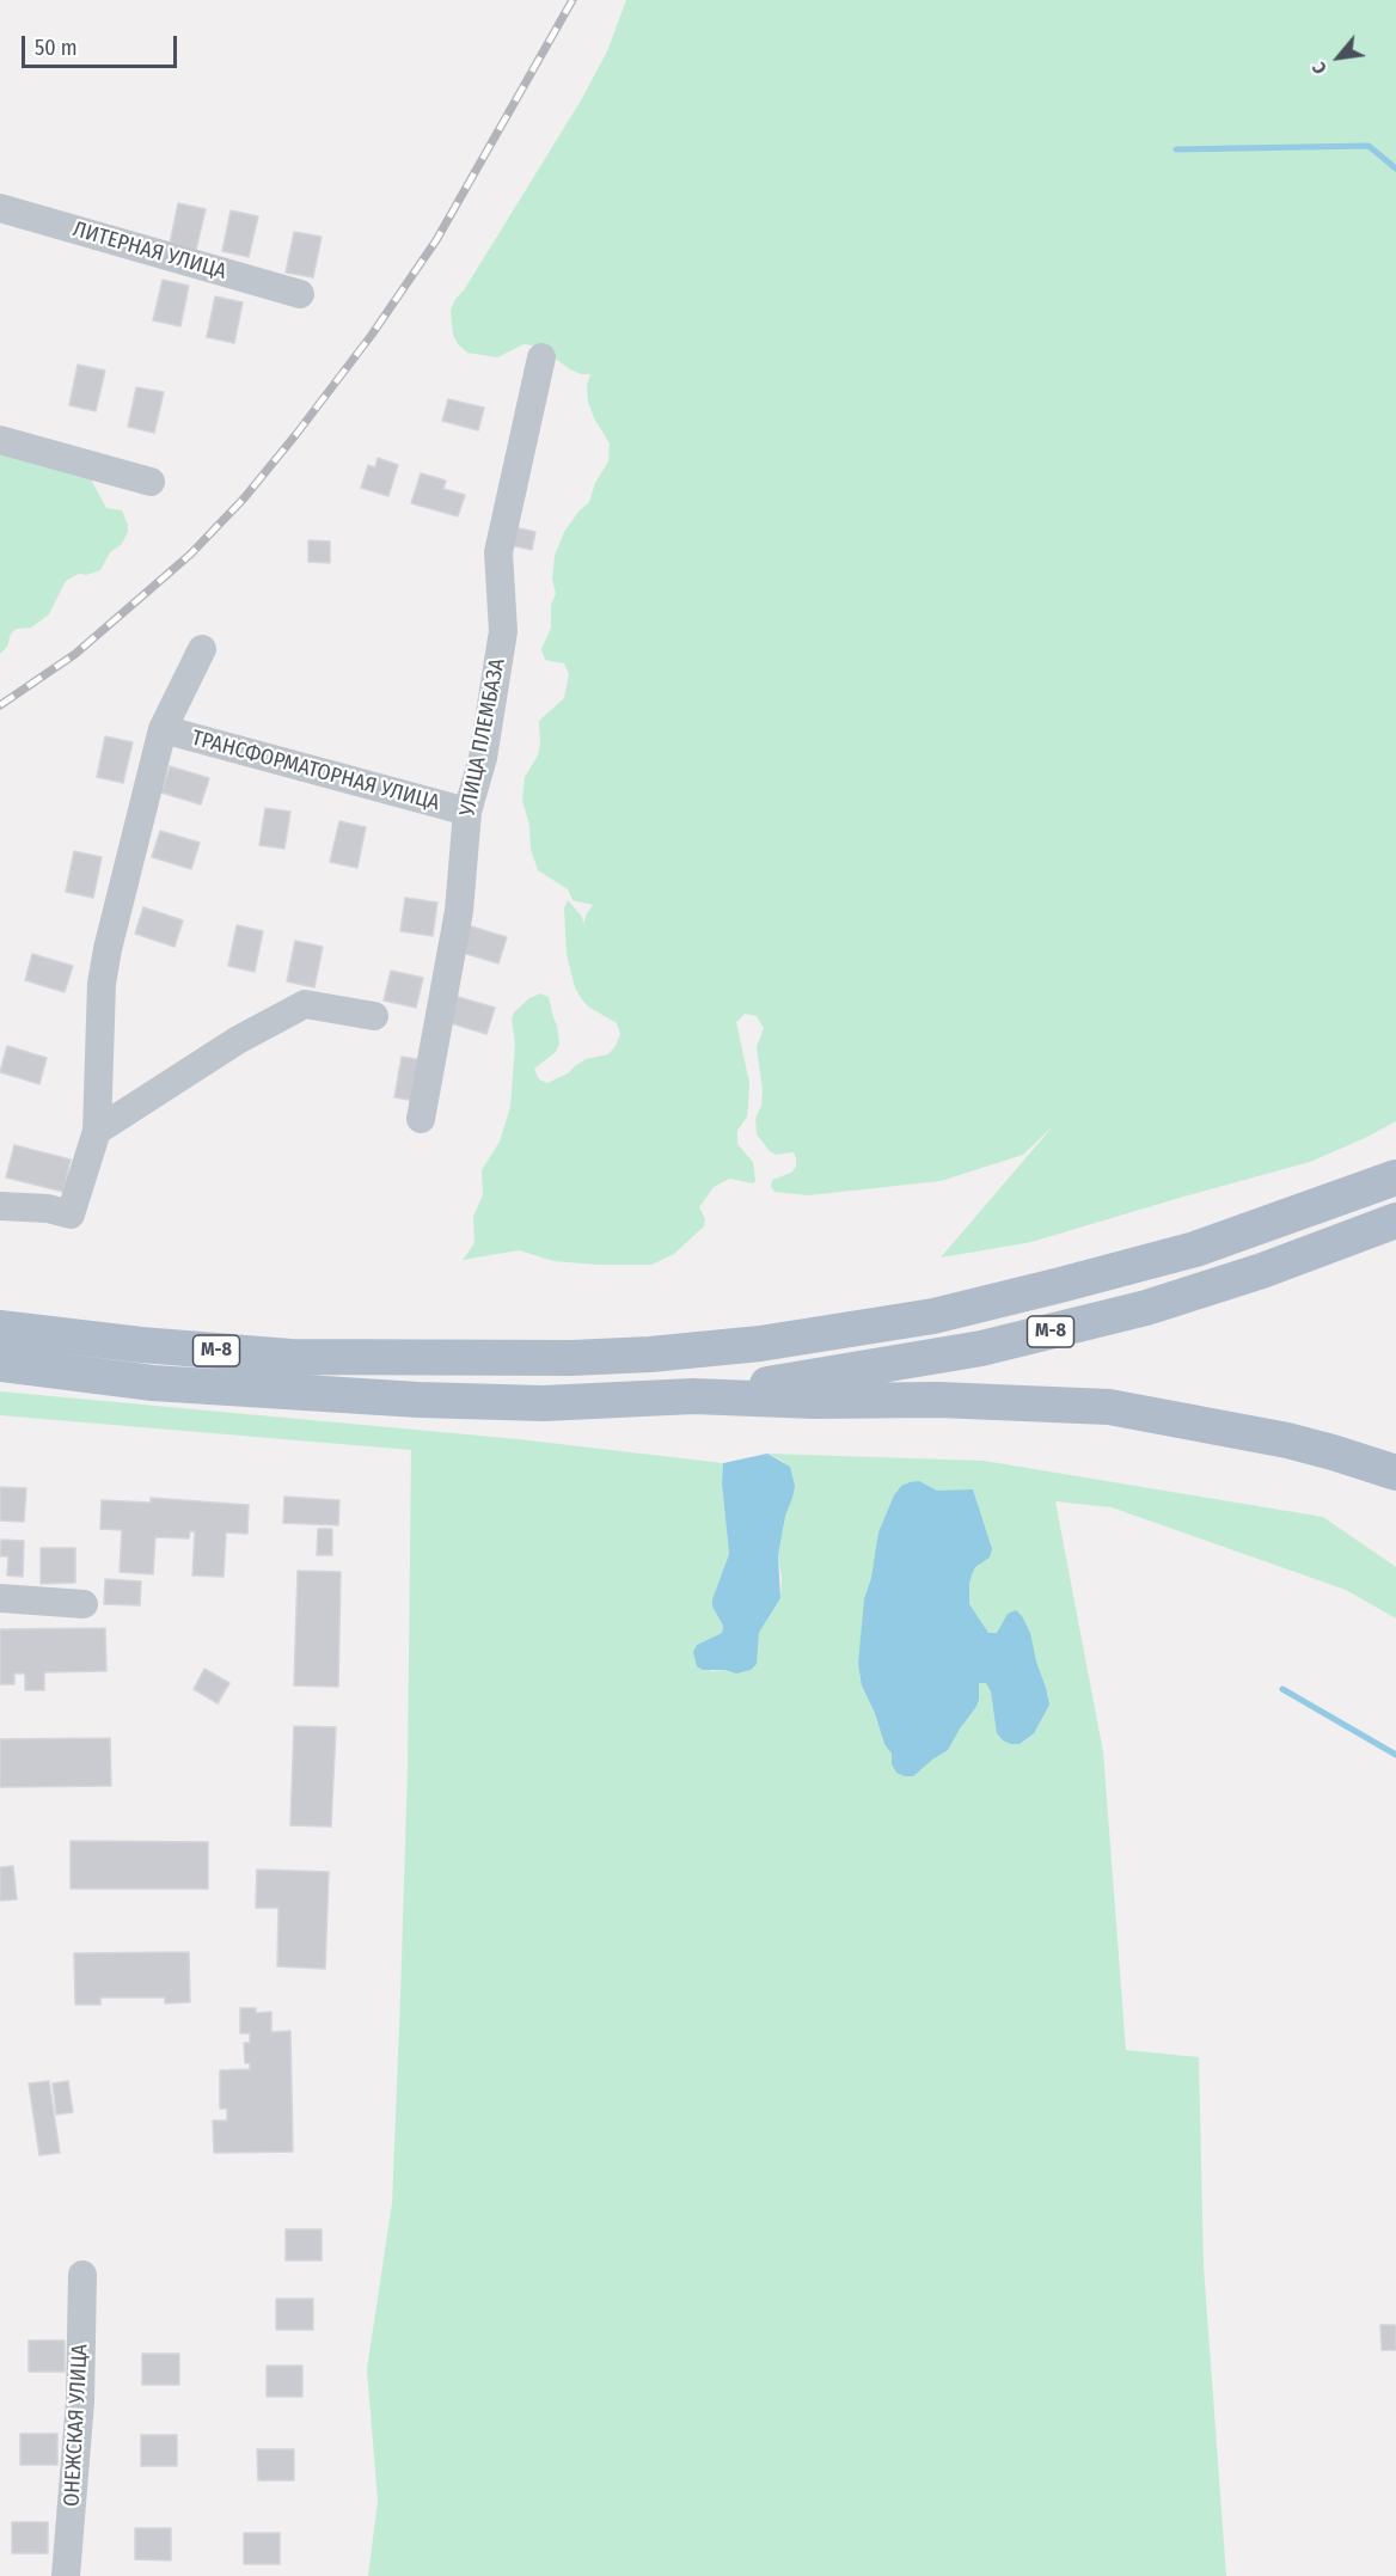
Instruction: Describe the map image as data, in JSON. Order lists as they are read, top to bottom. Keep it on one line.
{"streets":{"main road":["М-8"],"street":["ЛИТЕРНАЯ УЛИЦА","УЛИЦА ПЛЕМБАЗА","ТРАНСФОРМАТОРНАЯ УЛИЦА","ОНЕЖСКАЯ УЛИЦА"]},"crossings":[["УЛИЦА ПЛЕМБАЗА","ТРАНСФОРМАТОРНАЯ УЛИЦА"]],"scale_bar":"50 m","north":"bottom left"}
